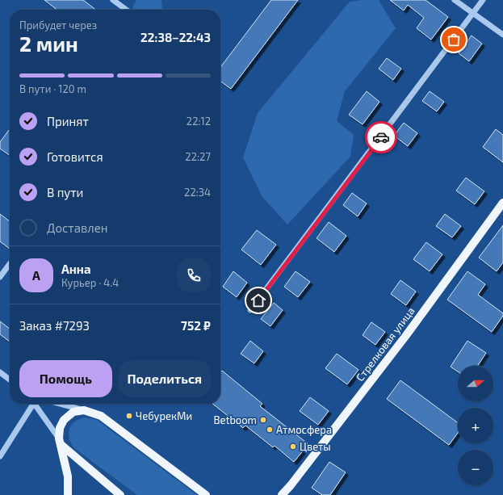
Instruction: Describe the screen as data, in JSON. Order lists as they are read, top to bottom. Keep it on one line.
{"streets":{"main road":["Стрелковая улица"]},"places":["ЧебурекМи","Betboom","Атмосфера","Цветы"],"north":"right","page":{"heading":["2 мин","Прибудет через","22:38–22:43"],"panel":["Анна","Курьер · 4.4","Заказ #7293","752 ₽"],"bar":"В пути · 120 m","list":[["Принят","22:12"],["Готовится","22:27"],["В пути","22:34"],"Доставлен"],"round":"А","buttons":["Помощь","Поделиться"],"map_buttons":["+","−"]}}
